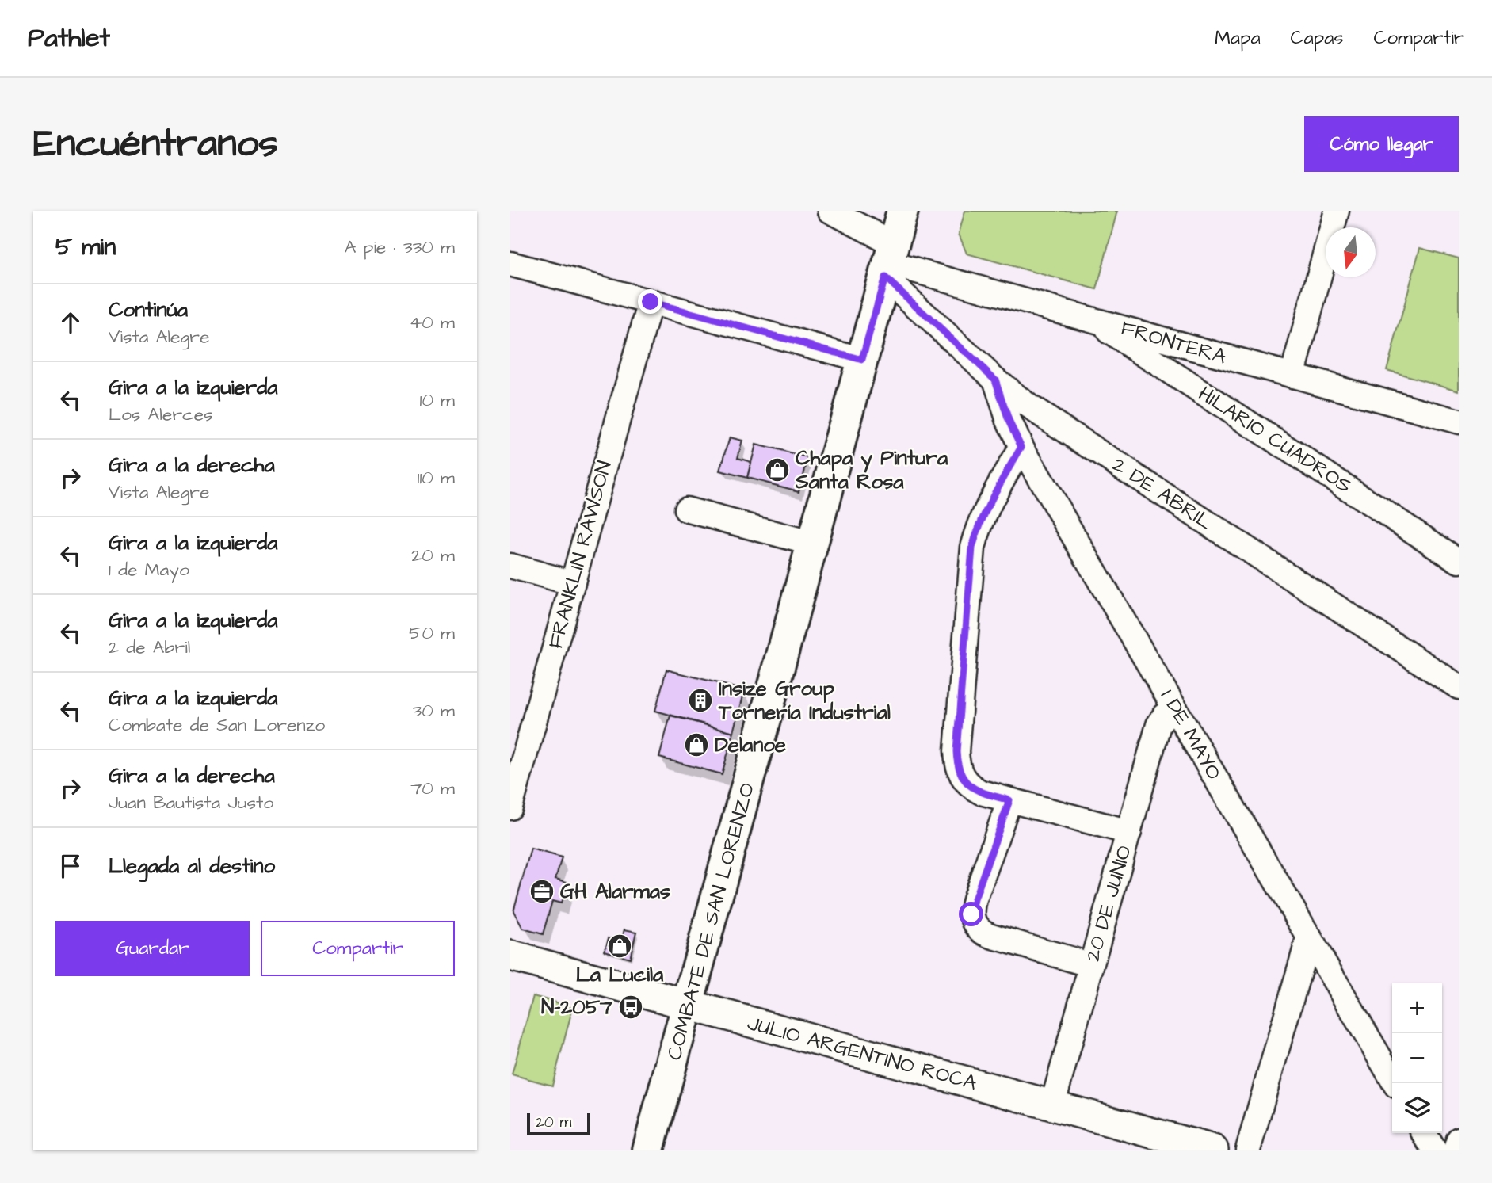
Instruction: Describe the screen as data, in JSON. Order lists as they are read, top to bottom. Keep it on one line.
{"streets":{"main road":["COMBATE DE SAN LORENZO"],"street":["FRONTERA","HILARIO CUADROS","2 DE ABRIL","FRANKLIN RAWSON","1 DE MAYO","20 DE JUNIO","JULIO ARGENTINO ROCA"]},"crossings":[["FRONTERA","HILARIO CUADROS"],["FRONTERA","2 DE ABRIL"],["FRONTERA","COMBATE DE SAN LORENZO"],["2 DE ABRIL","1 DE MAYO"],["2 DE ABRIL","COMBATE DE SAN LORENZO"],["1 DE MAYO","20 DE JUNIO"],["20 DE JUNIO","JULIO ARGENTINO ROCA"],["COMBATE DE SAN LORENZO","JULIO ARGENTINO ROCA"]],"places":{"shop":["Chapa y Pintura Santa Rosa","Delanoe","La Lucila"],"building":["Insize Group Tornería Industrial"],"office":["GH Alarmas"],"bus stop":["N-2057"]},"scale_bar":"20 m","north":"bottom","page":{"header":"Pathlet","nav":["Mapa","Capas","Compartir"],"buttons":["Cómo llegar",["Guardar","Compartir"]],"title":"Encuéntranos","heading":["5 min","A pie · 330 m"],"list":[["Continúa","Vista Alegre","40 m"],["Gira a la izquierda","Los Alerces","10 m"],["Gira a la derecha","Vista Alegre","110 m"],["Gira a la izquierda","1 de Mayo","20 m"],["Gira a la izquierda","2 de Abril","50 m"],["Gira a la izquierda","Combate de San Lorenzo","30 m"],["Gira a la derecha","Juan Bautista Justo","70 m"],"Llegada al destino"],"map_buttons":["+","−"],"scale":"20 m"}}
